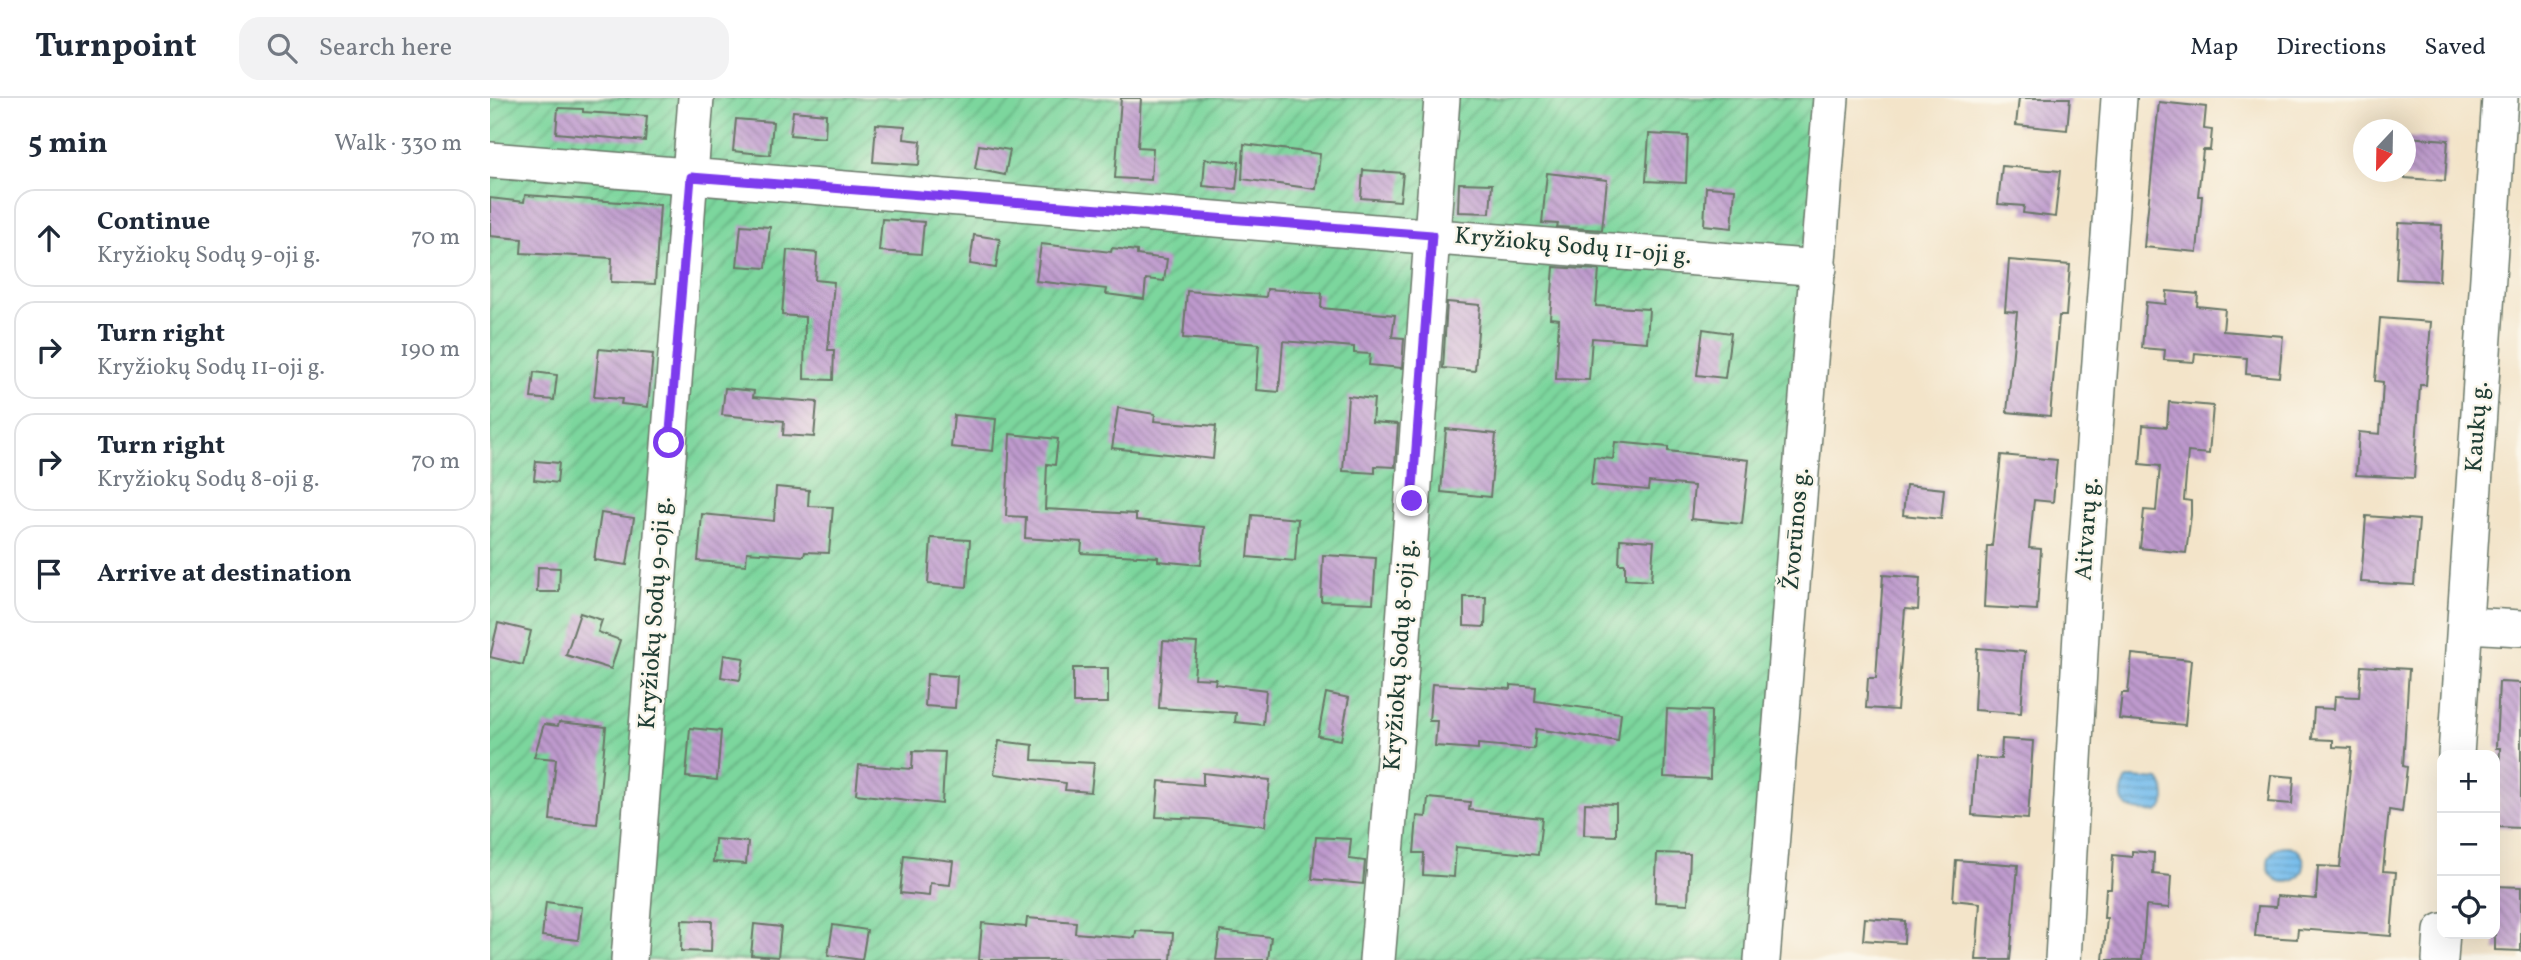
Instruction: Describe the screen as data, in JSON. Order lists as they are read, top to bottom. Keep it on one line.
{"streets":{"street":["Kryžiokų Sodų 11-oji g.","Kaukų g.","Žvorūnos g.","Aitvarų g.","Kryžiokų Sodų 9-oji g.","Kryžiokų Sodų 8-oji g."]},"crossings":[["Kryžiokų Sodų 11-oji g.","Žvorūnos g."],["Kryžiokų Sodų 11-oji g.","Kryžiokų Sodų 9-oji g."],["Kryžiokų Sodų 11-oji g.","Kryžiokų Sodų 8-oji g."]],"north":"bottom","page":{"header":"Turnpoint","search":"Search here","nav":["Map","Directions","Saved"],"heading":["5 min","Walk · 330 m"],"list":[["Continue","Kryžiokų Sodų 9-oji g.","70 m"],["Turn right","Kryžiokų Sodų 11-oji g.","190 m"],["Turn right","Kryžiokų Sodų 8-oji g.","70 m"],"Arrive at destination"],"map_buttons":["+","−"]}}
